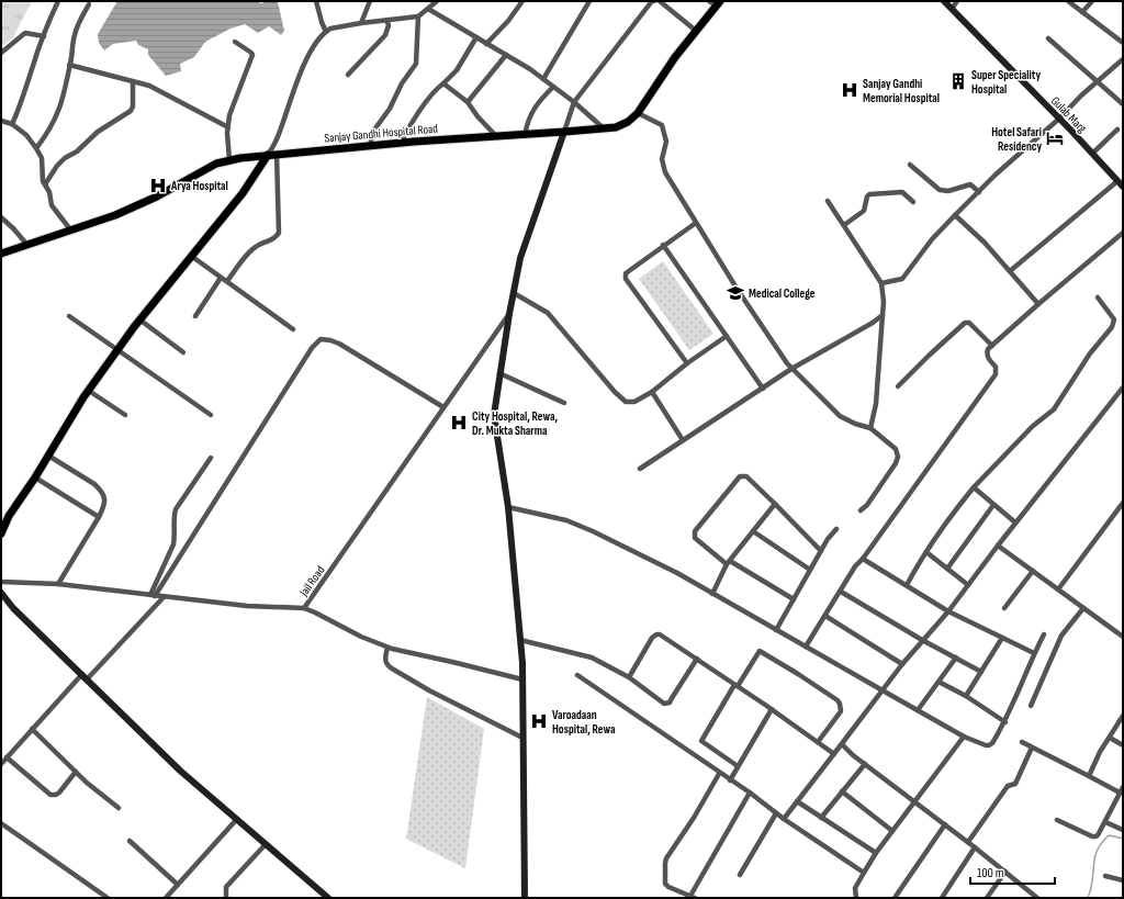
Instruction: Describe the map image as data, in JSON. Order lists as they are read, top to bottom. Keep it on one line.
{"streets":{"main road":["Gulab Marg","Sanjay Gandhi Hospital Road"],"street":["Jail Road"]},"places":{"building":["Super Speciality Hospital"],"hospital":["Sanjay Gandhi Memorial Hospital","Arya Hospital","City Hospital, Rewa, Dr. Mukta Sharma","Varoadaan Hospital, Rewa"],"hotel":["Hotel Safari Residency"],"school or university":["Medical College"]},"scale_bar":"100 m"}
